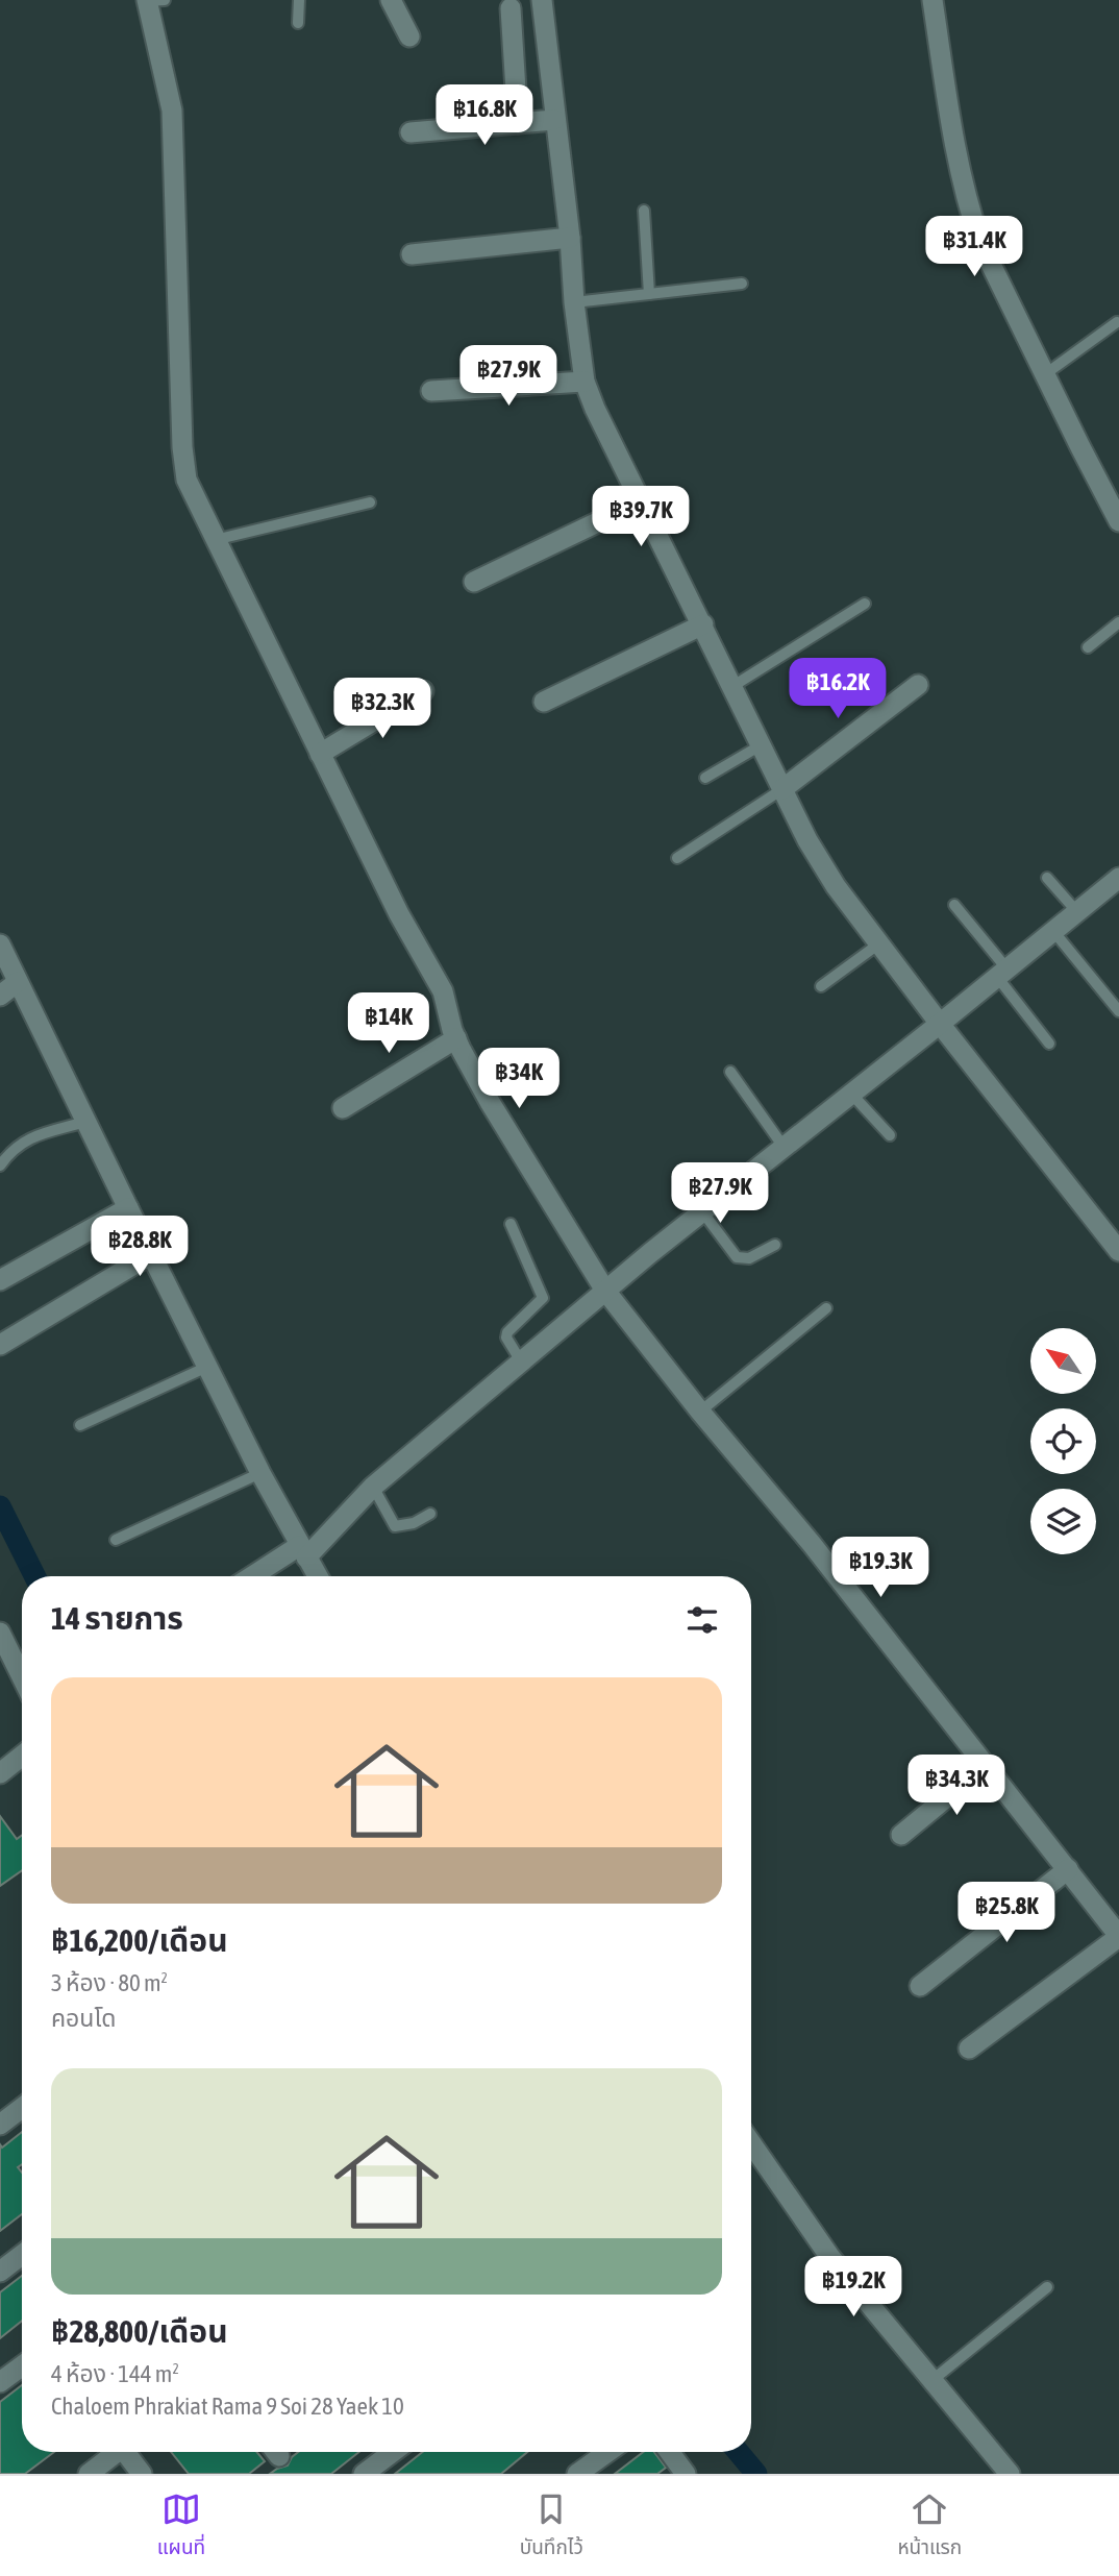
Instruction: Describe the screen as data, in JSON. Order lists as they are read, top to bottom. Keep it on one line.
{"north":"top left","page":{"price":["฿16.8K","฿31.4K","฿27.9K","฿39.7K","฿16.2K","฿32.3K","฿14K","฿34K","฿27.9K","฿28.8K","฿19.3K","฿34.3K","฿25.8K","฿19.2K"],"heading":"14 รายการ","list":[{"name":"฿16,200/เดือน","note":"3 ห้อง · 80 m² · คอนโด"},{"name":"฿28,800/เดือน","note":"4 ห้อง · 144 m² · Chaloem Phrakiat Rama 9 Soi 28 Yaek 10"}],"tabs":["แผนที่","บันทึกไว้","หน้าแรก"]}}
